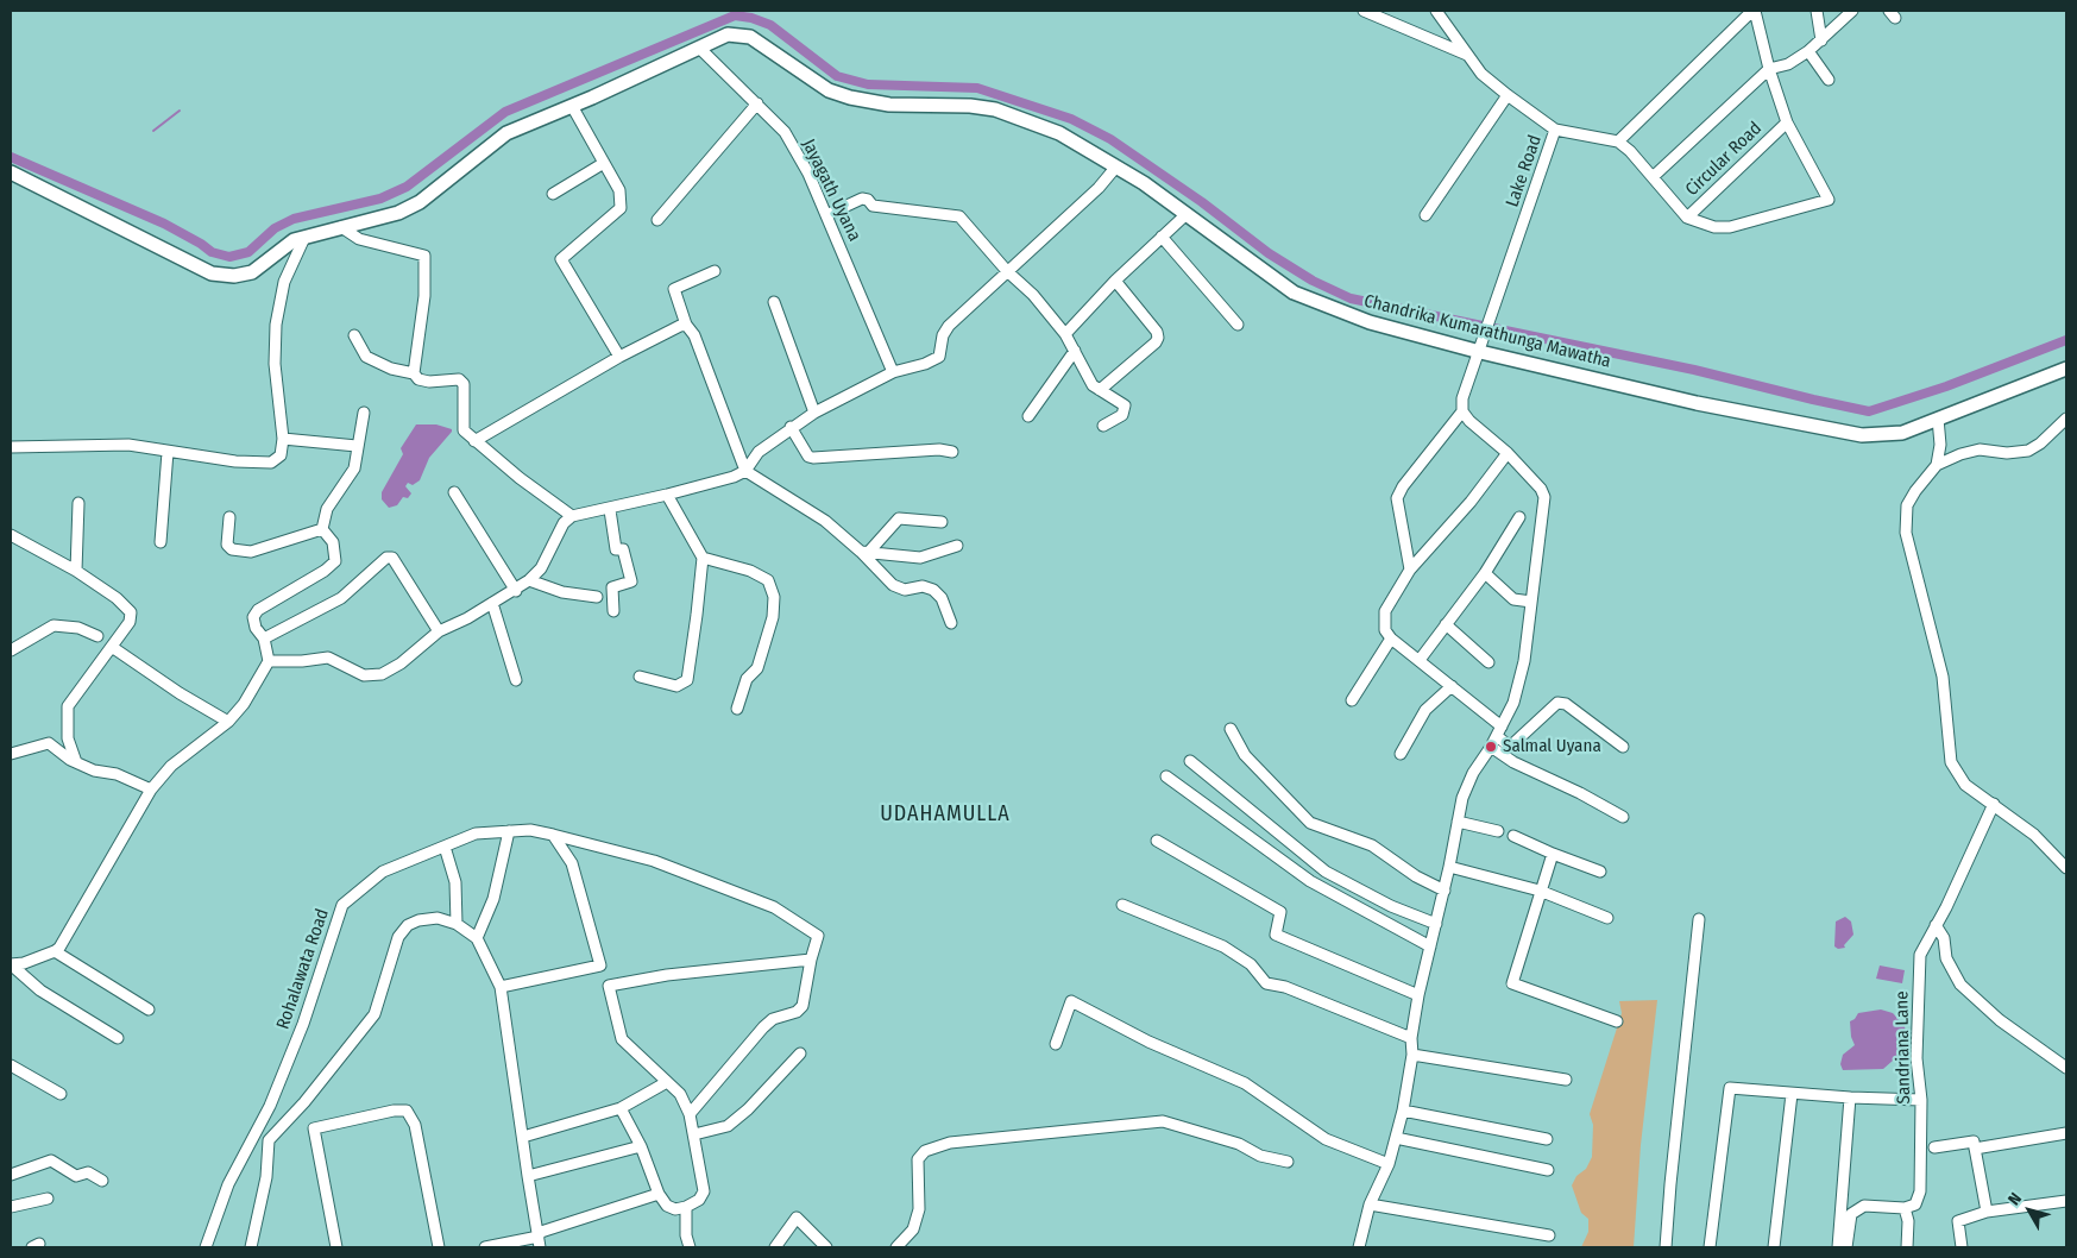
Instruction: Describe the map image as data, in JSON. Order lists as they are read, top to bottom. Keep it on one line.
{"streets":{"main road":["Chandrika Kumarathunga Mawatha"],"street":["Circular Road","Lake Road","Jayagath Uyana","Rohalawata Road","Sandriana Lane"]},"crossings":[["Lake Road","Chandrika Kumarathunga Mawatha"],["Jayagath Uyana","Chandrika Kumarathunga Mawatha"]],"districts":["UDAHAMULLA"],"places":["Salmal Uyana"],"north":"top left"}
